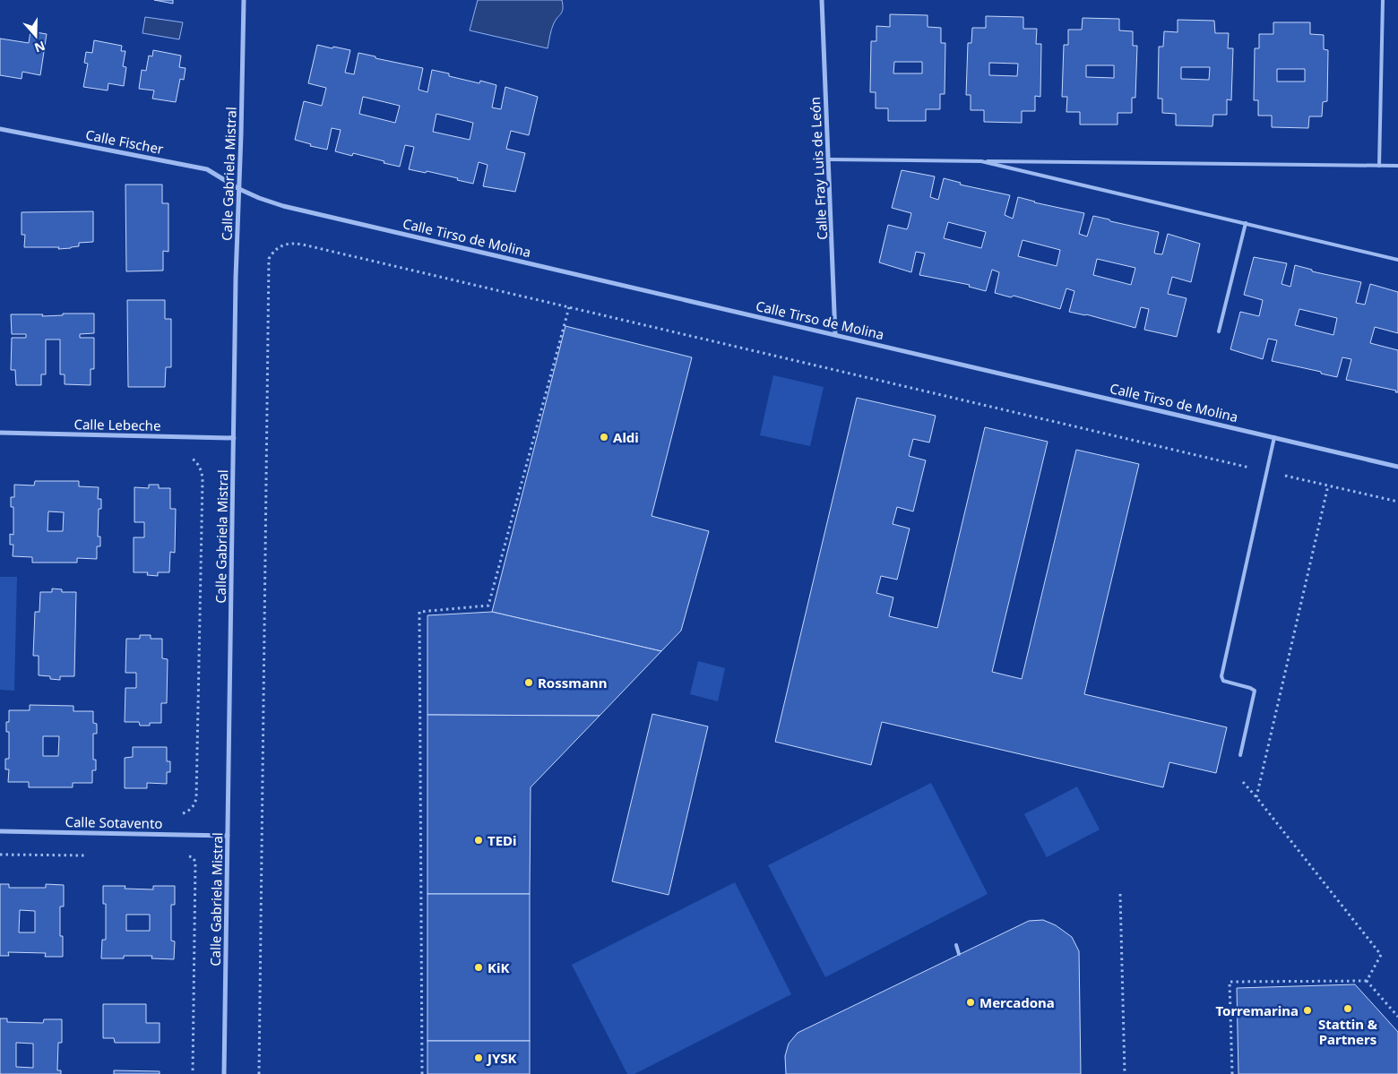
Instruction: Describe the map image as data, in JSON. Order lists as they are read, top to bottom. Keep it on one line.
{"streets":{"street":["Calle Fischer","Calle Fray Luis de León","Calle Gabriela Mistral","Calle Tirso de Molina","Calle Lebeche","Calle Sotavento"]},"crossings":[["Calle Fischer","Calle Gabriela Mistral"],["Calle Fischer","Calle Tirso de Molina"],["Calle Fray Luis de León","Calle Tirso de Molina"],["Calle Gabriela Mistral","Calle Tirso de Molina"],["Calle Gabriela Mistral","Calle Lebeche"],["Calle Gabriela Mistral","Calle Sotavento"]],"places":["Aldi","Rossmann","TEDi","KiK","Mercadona","Stattin & Partners","Torremarina","JYSK"],"north":"bottom"}
